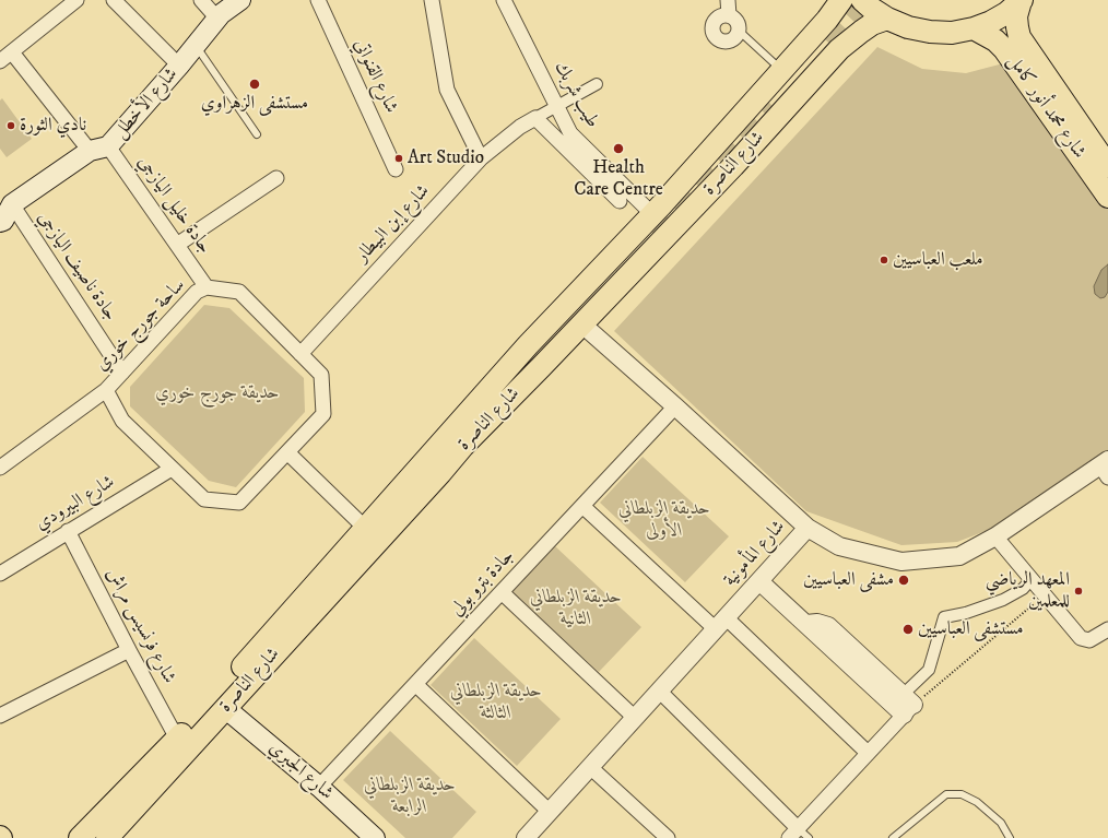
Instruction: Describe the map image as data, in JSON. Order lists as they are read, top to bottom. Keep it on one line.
{"streets":{"main road":["شارع الأخطل","شارع محمد أنور كامل","شارع الناصرة","شارع الجبري"],"street":["شارع القنواتي","طيب شربك","جادة خليل اليازجي","شارع إبن البيطار","جادة ناصيف اليازجي","ساحة جورج خوري","شارع البيرودي","شارع المأمونية","جادة بترو بولي","شارع فرنسيس مراش"]},"crossings":[["طيب شربك","شارع الناصرة"],["شارع الأخطل","جادة خليل اليازجي"],["شارع الأخطل","جادة ناصيف اليازجي"],["شارع الناصرة","شارع فرنسيس مراش"],["شارع الناصرة","شارع الجبري"],["جادة خليل اليازجي","ساحة جورج خوري"],["شارع إبن البيطار","ساحة جورج خوري"],["جادة ناصيف اليازجي","ساحة جورج خوري"],["ساحة جورج خوري","شارع البيرودي"],["شارع البيرودي","شارع فرنسيس مراش"],["جادة بترو بولي","شارع الجبري"]],"parks":["حديقة جورج خوري","حديقة الزبلطاني الأولى","حديقة الزبلطاني الثانية","حديقة الزبلطاني الثالثة","حديقة الزبلطاني الرابعة"],"places":["مستشفى الزهراوي","نادي الثورة","Health Care Centre","Art Studio","ملعب العباسيين","مشفى العباسيين","المعهد الرياضي للمعلمين","مستشفى العباسيين"]}
